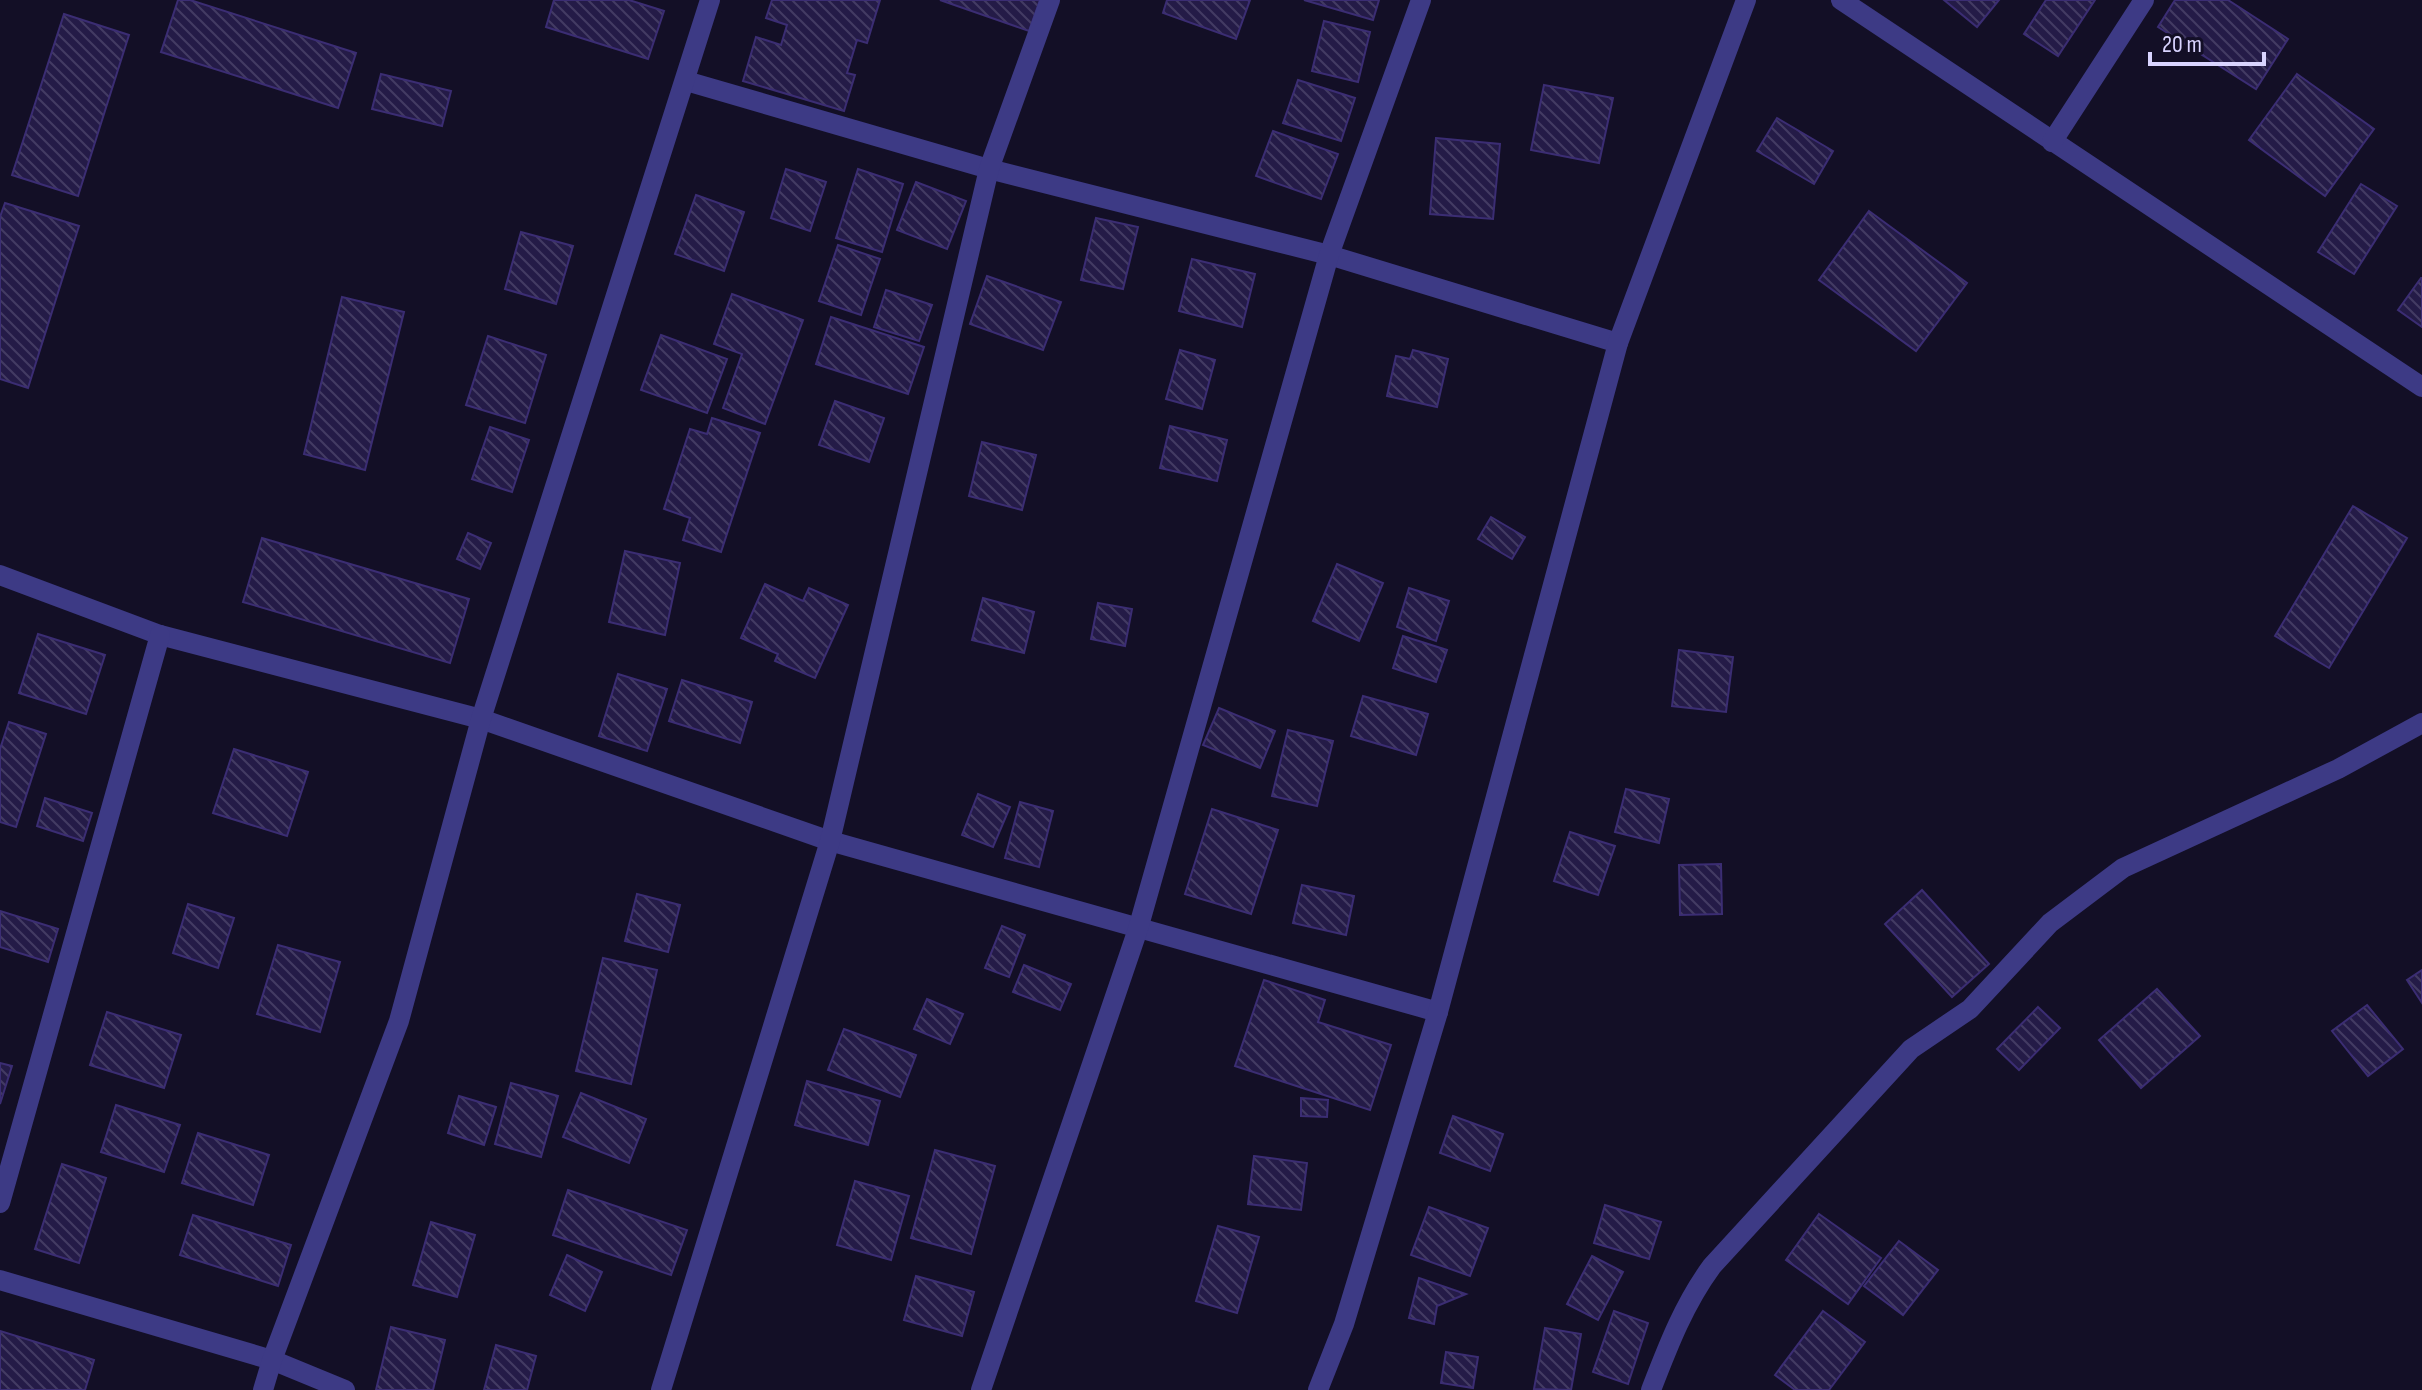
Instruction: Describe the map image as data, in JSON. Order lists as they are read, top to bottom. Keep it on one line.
{"scale_bar":"20 m"}
